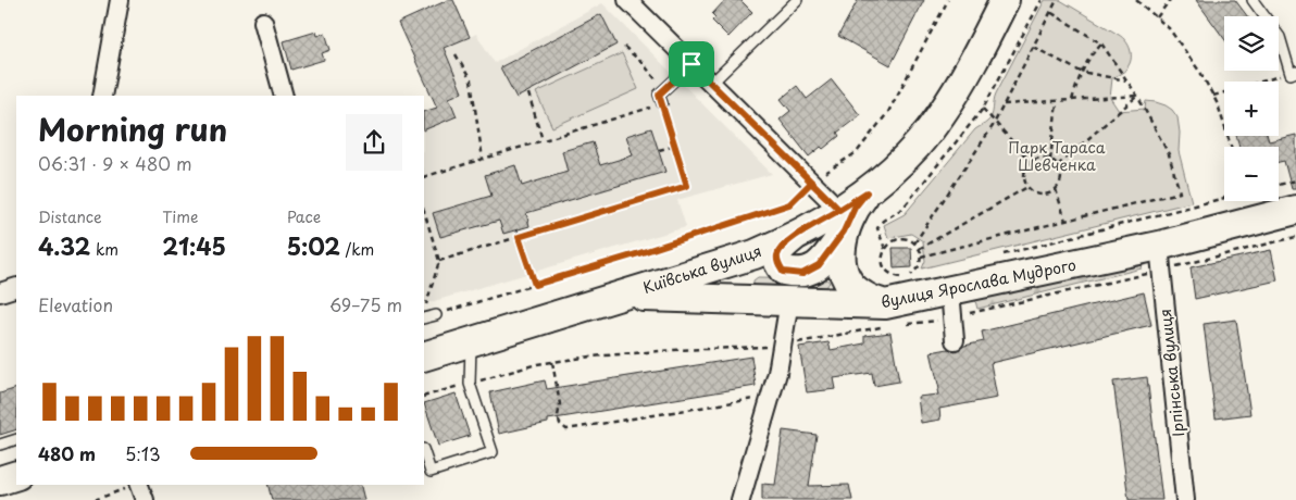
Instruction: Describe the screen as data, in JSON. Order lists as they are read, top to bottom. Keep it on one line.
{"streets":{"main road":["Київська вулиця","вулиця Ярослава Мудрого"],"street":["Ірпінська вулиця"]},"crossings":[["Київська вулиця","вулиця Ярослава Мудрого"],["вулиця Ярослава Мудрого","Ірпінська вулиця"]],"parks":["Парк Тараса Шевченка"],"page":{"map_buttons":["+","−"],"heading":["Morning run","06:31 · 9 × 480 m"],"stats":[["Distance","4.32 km"],["Time","21:45"],["Pace","5:02 /km"]],"chart":["Elevation","69–75 m"],"list":[{"name":"480 m","note":"5:13"}]}}
